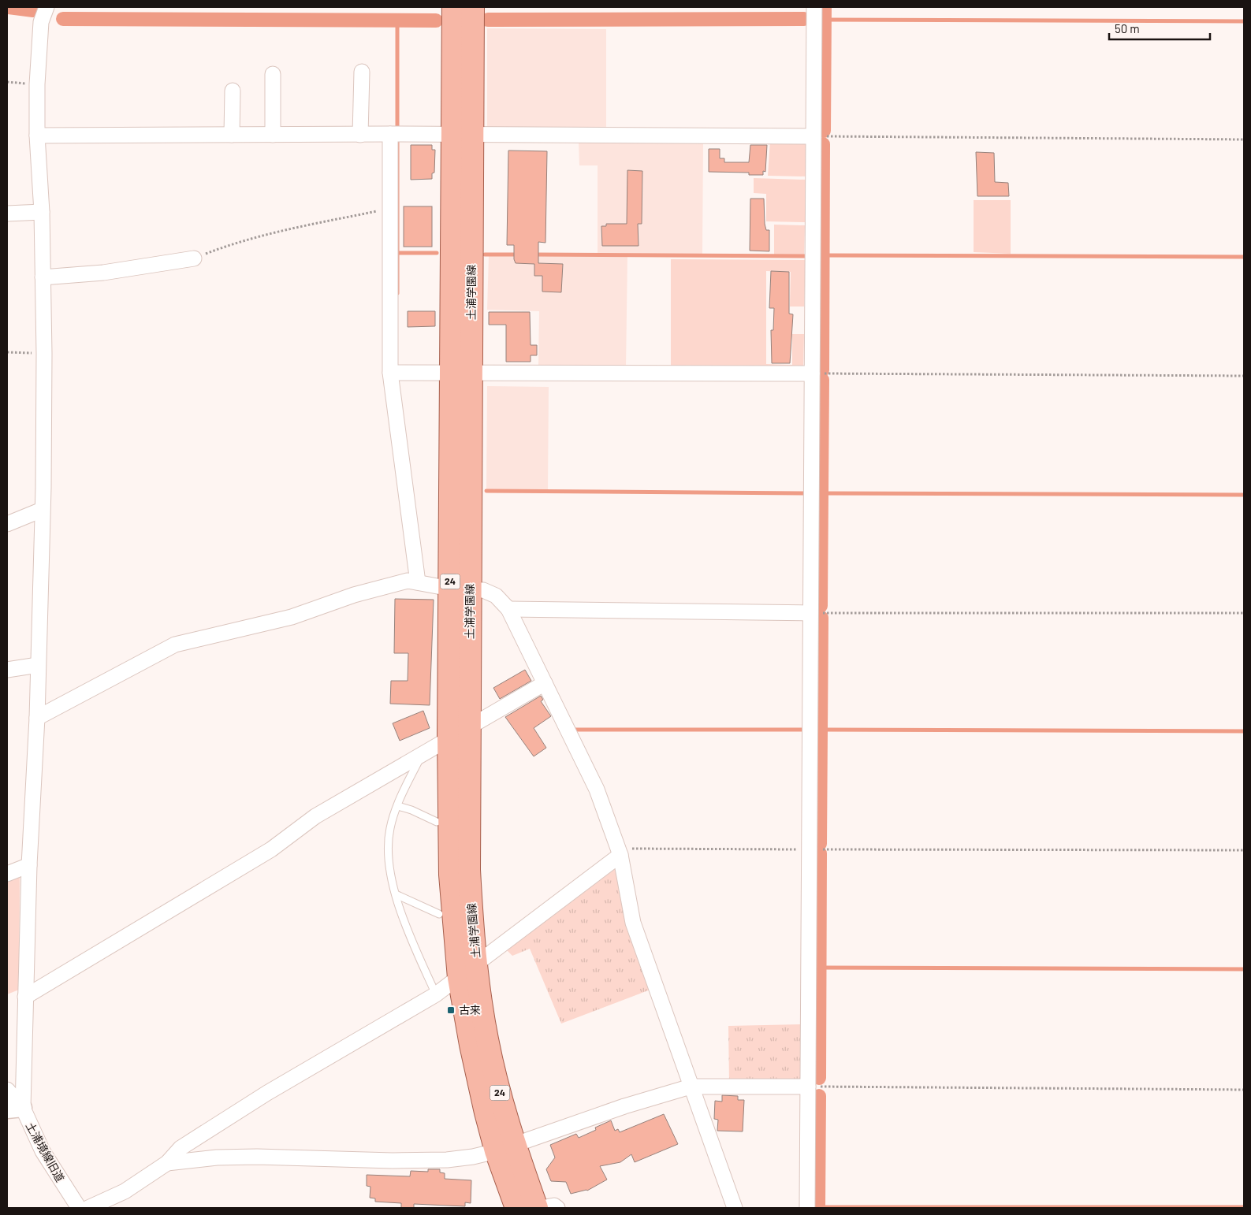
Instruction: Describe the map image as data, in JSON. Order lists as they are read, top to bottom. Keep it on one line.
{"streets":{"main road":["土浦学園線","24"],"street":["土浦境線旧道"]},"places":{"transit":["古来"]},"scale_bar":"50 m"}
